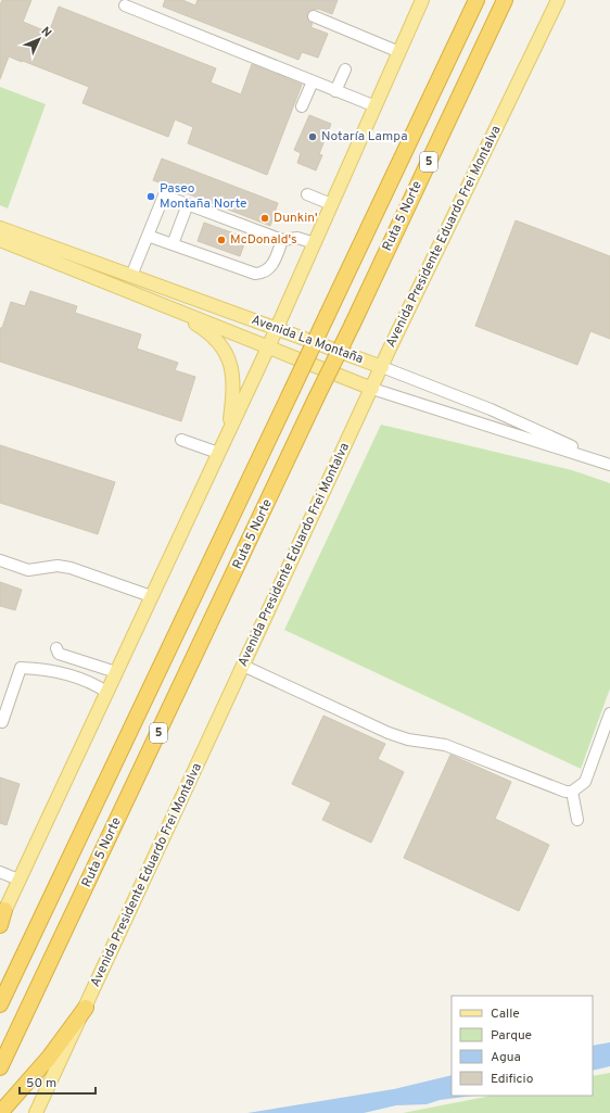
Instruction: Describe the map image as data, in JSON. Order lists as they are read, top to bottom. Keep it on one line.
{"streets":{"highway":["5","Ruta 5 Norte"],"main road":["Avenida Presidente Eduardo Frei Montalva","Avenida La Montaña"]},"crossings":[["Avenida Presidente Eduardo Frei Montalva","Avenida La Montaña"]],"places":["Notaría Lampa","Paseo Montaña Norte","Dunkin'","McDonald's"],"legend":["Calle","Parque","Agua","Edificio"],"scale_bar":"50 m","north":"top right"}
